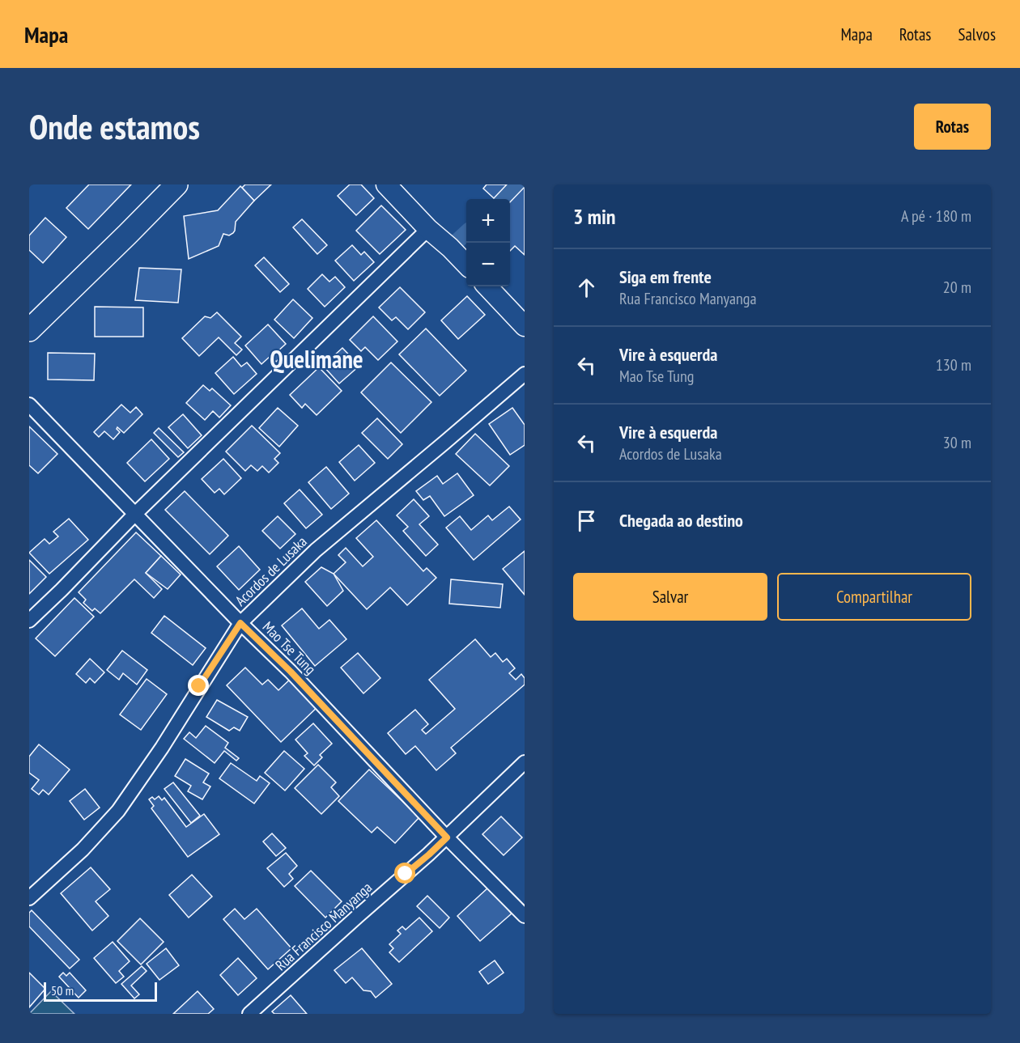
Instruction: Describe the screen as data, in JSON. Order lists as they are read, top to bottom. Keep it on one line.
{"streets":{"street":["Acordos de Lusaka","Mao Tse Tung","Rua Francisco Manyanga"]},"crossings":[["Acordos de Lusaka","Mao Tse Tung"],["Mao Tse Tung","Rua Francisco Manyanga"]],"districts":["Quelimane"],"scale_bar":"50 m","page":{"header":"Mapa","nav":["Mapa","Rotas","Salvos"],"buttons":["Rotas",["Salvar","Compartilhar"]],"title":"Onde estamos","heading":["3 min","A pé · 180 m"],"map_buttons":["+","−"],"list":[["Siga em frente","Rua Francisco Manyanga","20 m"],["Vire à esquerda","Mao Tse Tung","130 m"],["Vire à esquerda","Acordos de Lusaka","30 m"],"Chegada ao destino"],"scale":"50 m"}}
